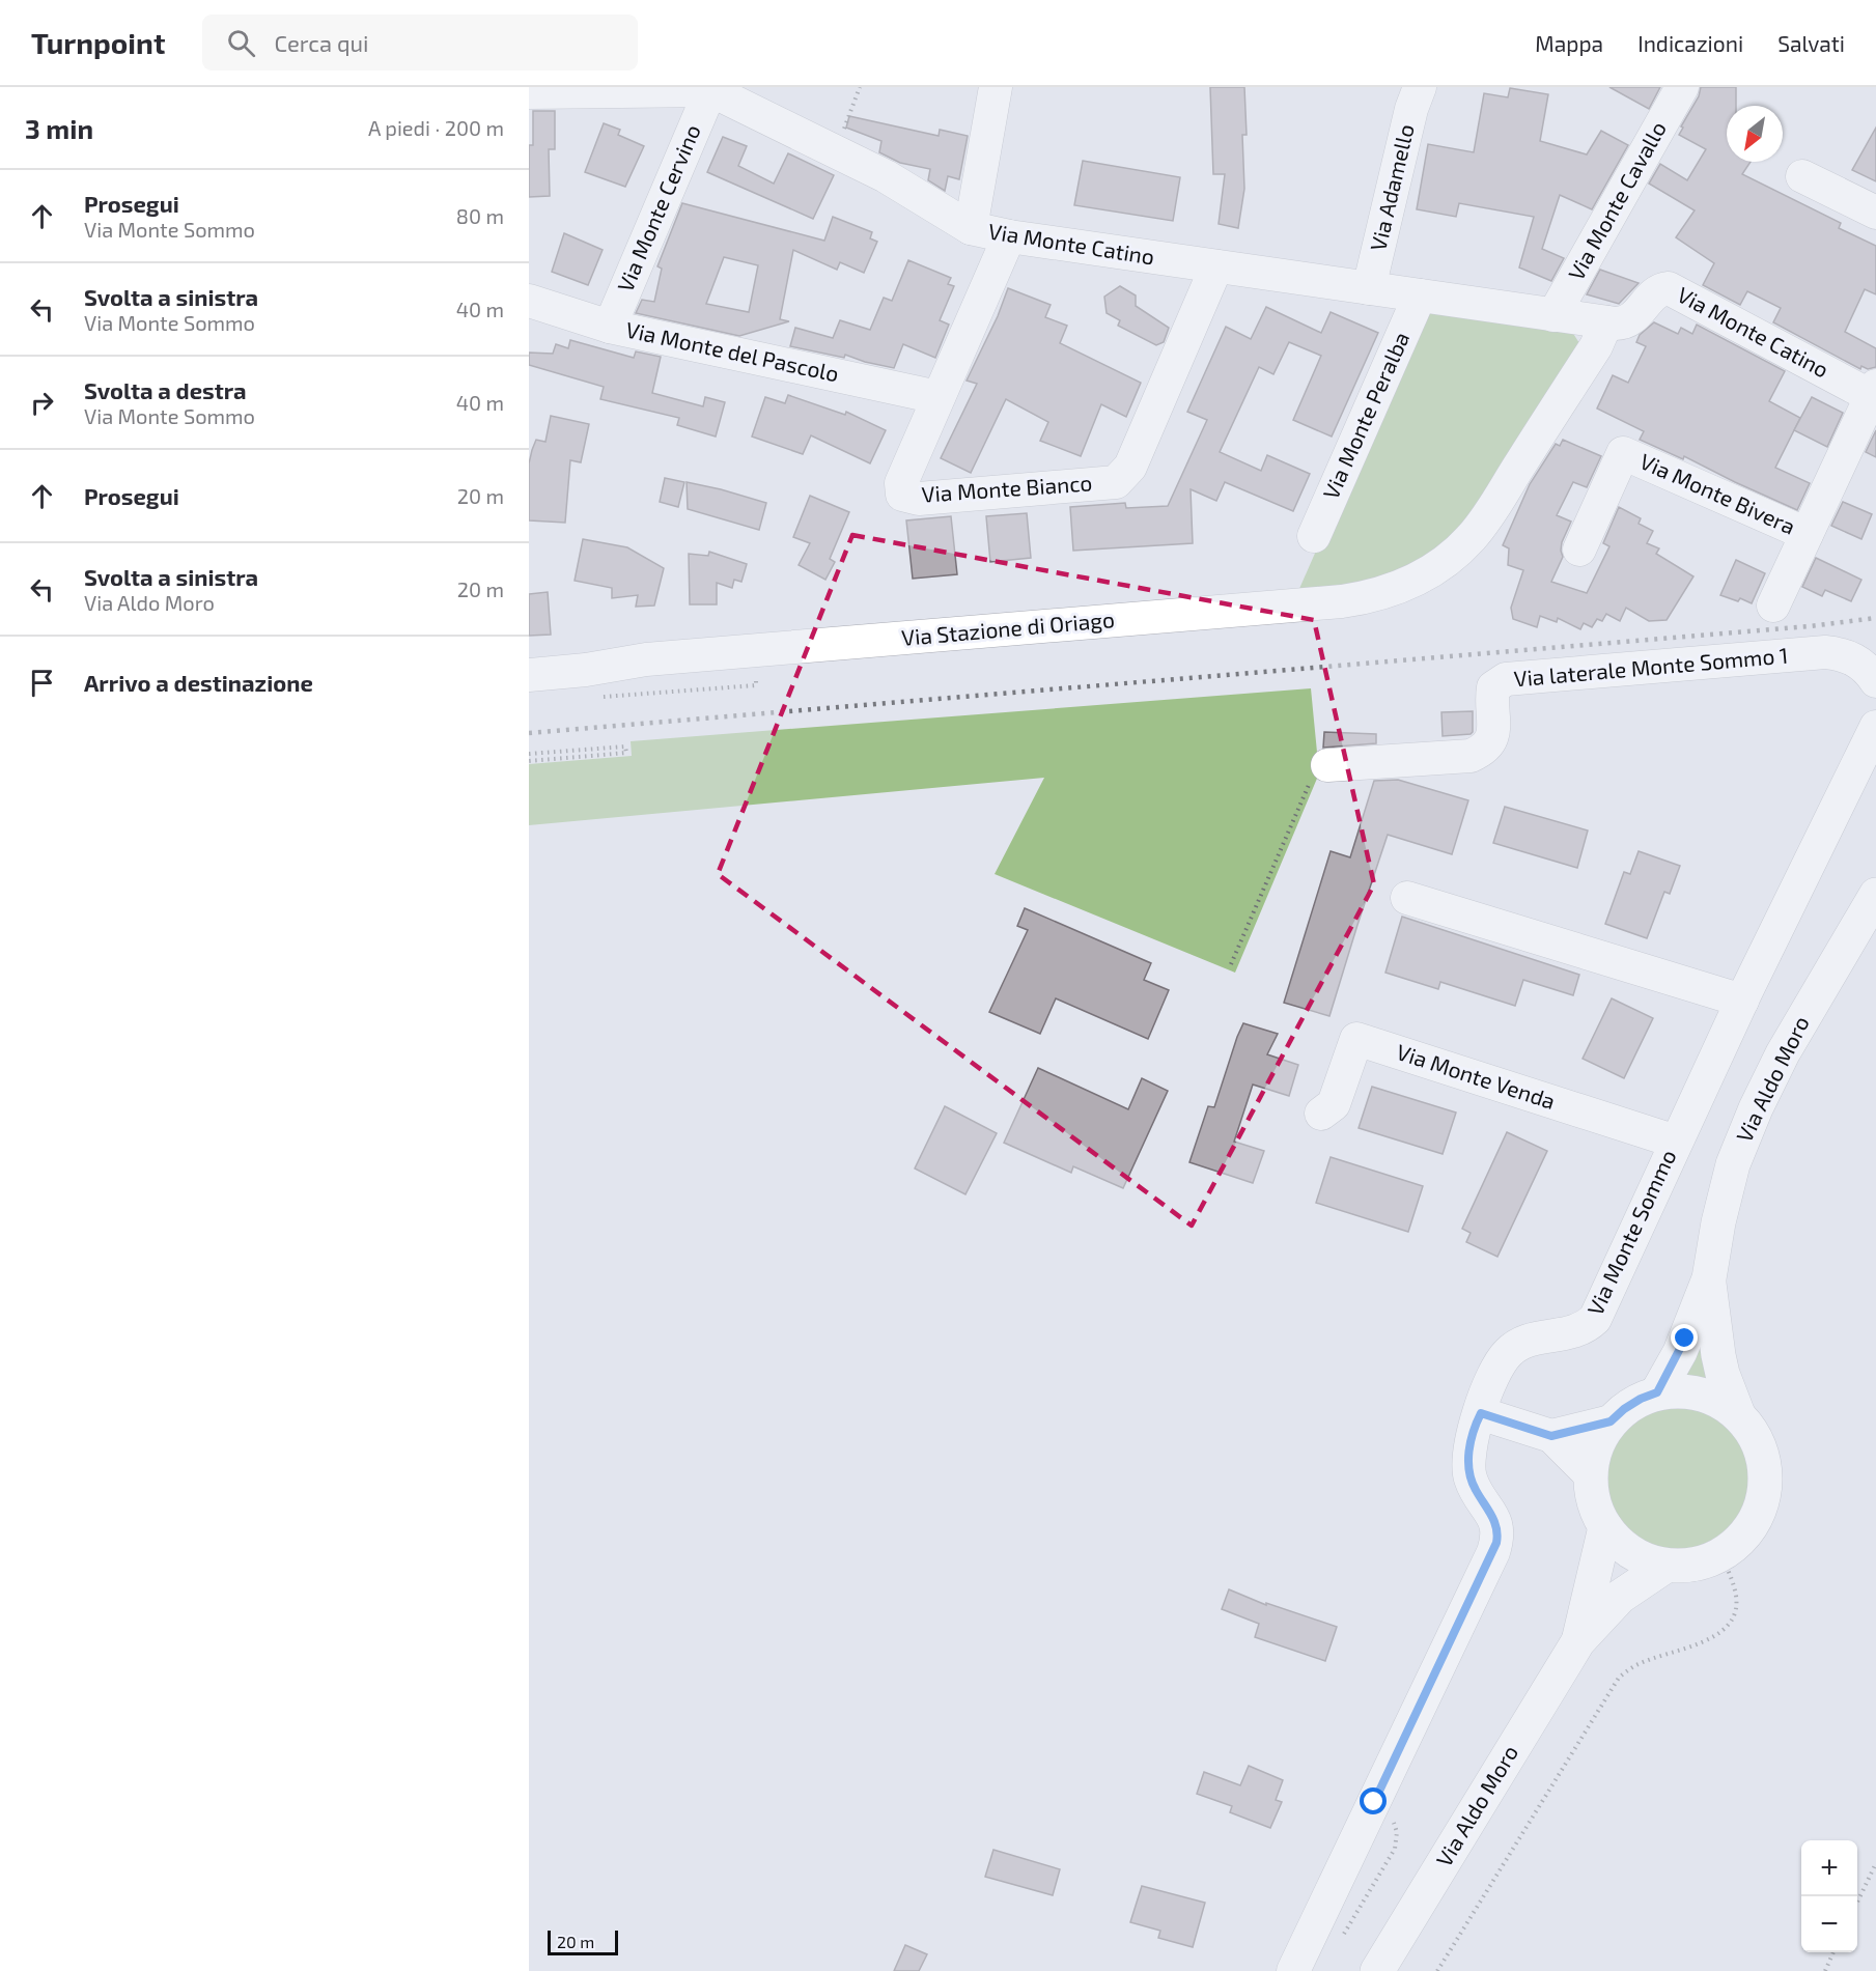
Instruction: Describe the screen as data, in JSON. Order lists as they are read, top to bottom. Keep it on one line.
{"streets":{"main road":["Via Aldo Moro"],"street":["Via Adamello","Via Monte Cavallo","Via Monte Cervino","Via Monte Catino","Via Monte del Pascolo","Via Monte Peralba","Via Monte Bianco","Via Monte Bivera","Via Stazione di Oriago","Via laterale Monte Sommo 1","Via Monte Venda","Via Monte Sommo"]},"crossings":[["Via Adamello","Via Monte Catino"],["Via Monte Cavallo","Via Monte Catino"],["Via Monte Cervino","Via Monte Catino"],["Via Monte Cervino","Via Monte del Pascolo"],["Via Monte Catino","Via Monte Peralba"],["Via Monte Catino","Via Monte Bianco"],["Via Monte Catino","Via Monte Bivera"],["Via Monte Catino","Via Stazione di Oriago"],["Via Monte del Pascolo","Via Monte Bianco"],["Via Monte Venda","Via Monte Sommo"]],"scale_bar":"20 m","north":"bottom left","page":{"header":"Turnpoint","search":"Cerca qui","nav":["Mappa","Indicazioni","Salvati"],"heading":["3 min","A piedi · 200 m"],"list":[["Prosegui","Via Monte Sommo","80 m"],["Svolta a sinistra","Via Monte Sommo","40 m"],["Svolta a destra","Via Monte Sommo","40 m"],["Prosegui","20 m"],["Svolta a sinistra","Via Aldo Moro","20 m"],"Arrivo a destinazione"],"map_buttons":["+","−"],"scale":"20 m"}}
